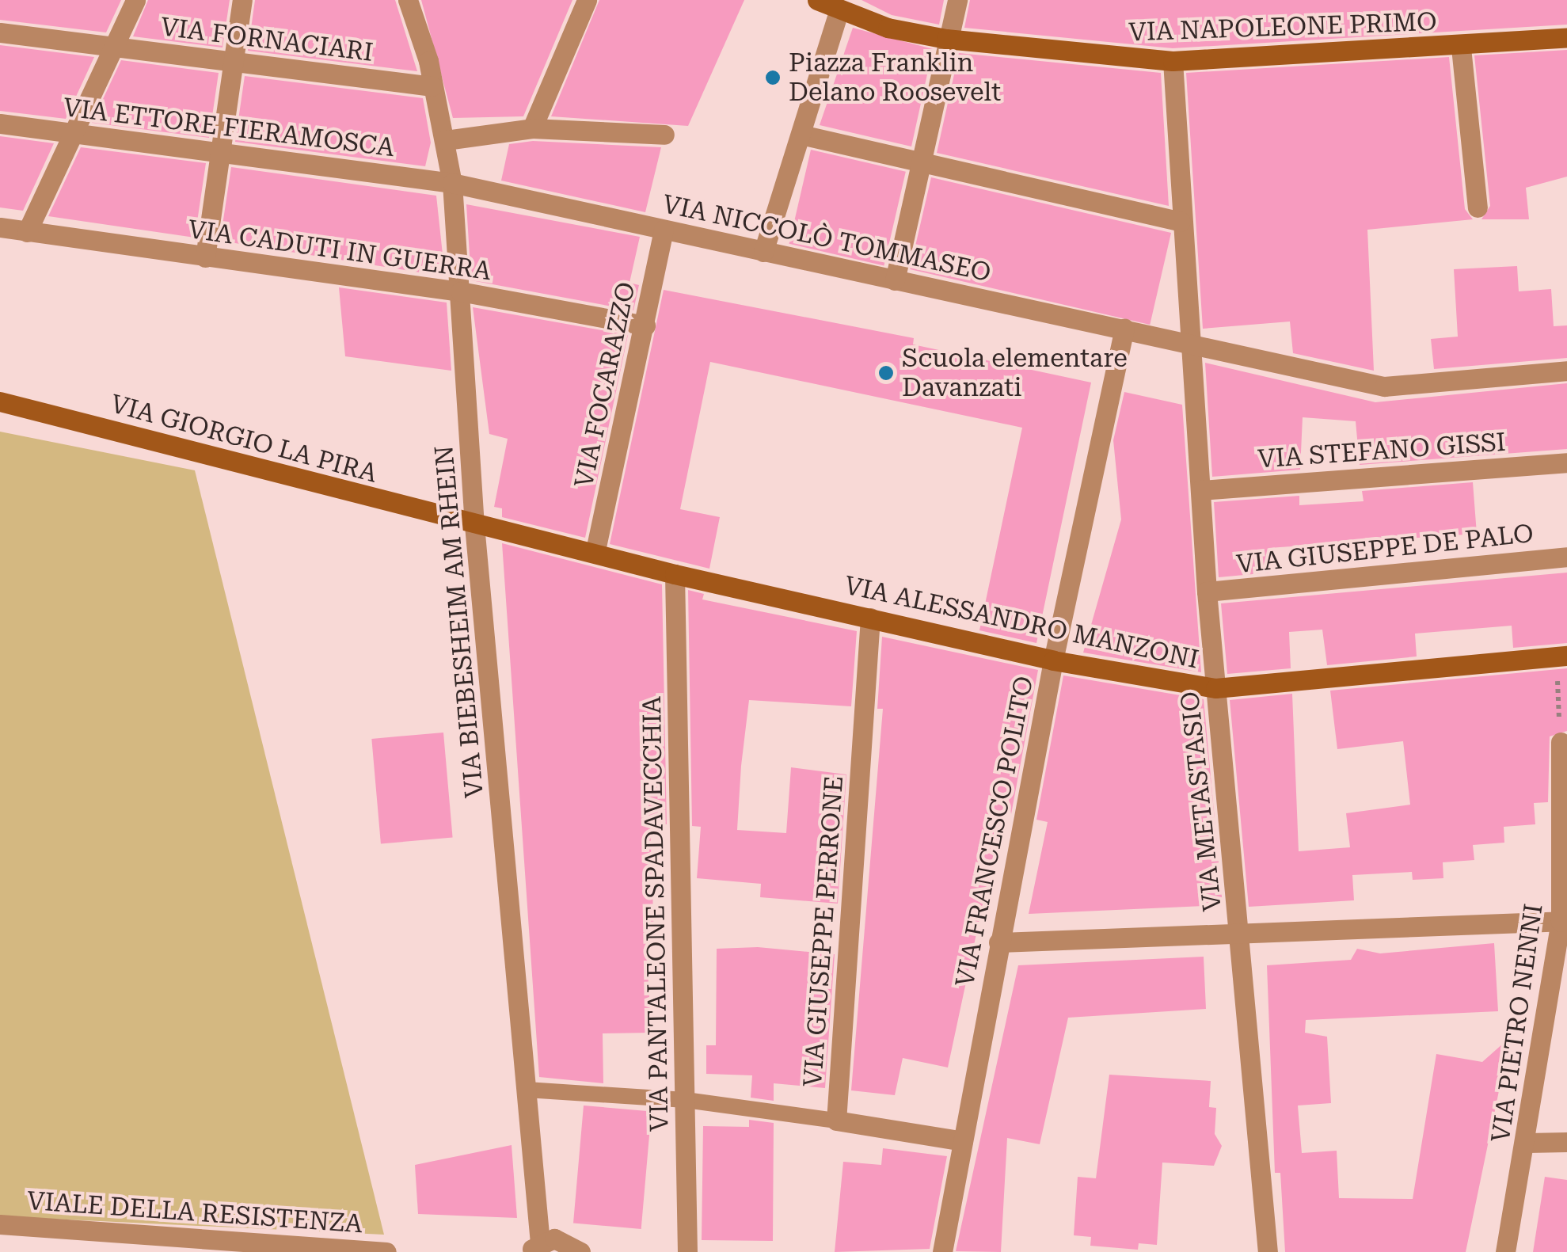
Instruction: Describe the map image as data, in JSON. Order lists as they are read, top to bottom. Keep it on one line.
{"streets":{"street":["VIA NAPOLEONE PRIMO","VIA FORNACIARI","VIA ETTORE FIERAMOSCA","VIA NICCOLÒ TOMMASEO","VIA CADUTI IN GUERRA","VIA FOCARAZZO","VIA GIORGIO LA PIRA","VIA STEFANO GISSI","VIA GIUSEPPE DE PALO","VIA BIEBESHEIM AM RHEIN","VIA ALESSANDRO MANZONI","VIA METASTASIO","VIA FRANCESCO POLITO","VIA PANTALEONE SPADAVECCHIA","VIA GIUSEPPE PERRONE","VIA PIETRO NENNI","VIALE DELLA RESISTENZA"]},"crossings":[["VIA NAPOLEONE PRIMO","VIA METASTASIO"],["VIA FORNACIARI","VIA BIEBESHEIM AM RHEIN"],["VIA ETTORE FIERAMOSCA","VIA NICCOLÒ TOMMASEO"],["VIA ETTORE FIERAMOSCA","VIA BIEBESHEIM AM RHEIN"],["VIA NICCOLÒ TOMMASEO","VIA FOCARAZZO"],["VIA NICCOLÒ TOMMASEO","VIA BIEBESHEIM AM RHEIN"],["VIA NICCOLÒ TOMMASEO","VIA METASTASIO"],["VIA NICCOLÒ TOMMASEO","VIA FRANCESCO POLITO"],["VIA CADUTI IN GUERRA","VIA FOCARAZZO"],["VIA CADUTI IN GUERRA","VIA BIEBESHEIM AM RHEIN"],["VIA FOCARAZZO","VIA ALESSANDRO MANZONI"],["VIA GIORGIO LA PIRA","VIA BIEBESHEIM AM RHEIN"],["VIA GIORGIO LA PIRA","VIA ALESSANDRO MANZONI"],["VIA STEFANO GISSI","VIA METASTASIO"],["VIA GIUSEPPE DE PALO","VIA METASTASIO"],["VIA BIEBESHEIM AM RHEIN","VIA ALESSANDRO MANZONI"],["VIA ALESSANDRO MANZONI","VIA METASTASIO"],["VIA ALESSANDRO MANZONI","VIA FRANCESCO POLITO"],["VIA ALESSANDRO MANZONI","VIA PANTALEONE SPADAVECCHIA"],["VIA ALESSANDRO MANZONI","VIA GIUSEPPE PERRONE"],["VIA FRANCESCO POLITO","VIA GIUSEPPE PERRONE"]],"places":["Piazza Franklin Delano Roosevelt","Scuola elementare Davanzati"]}
